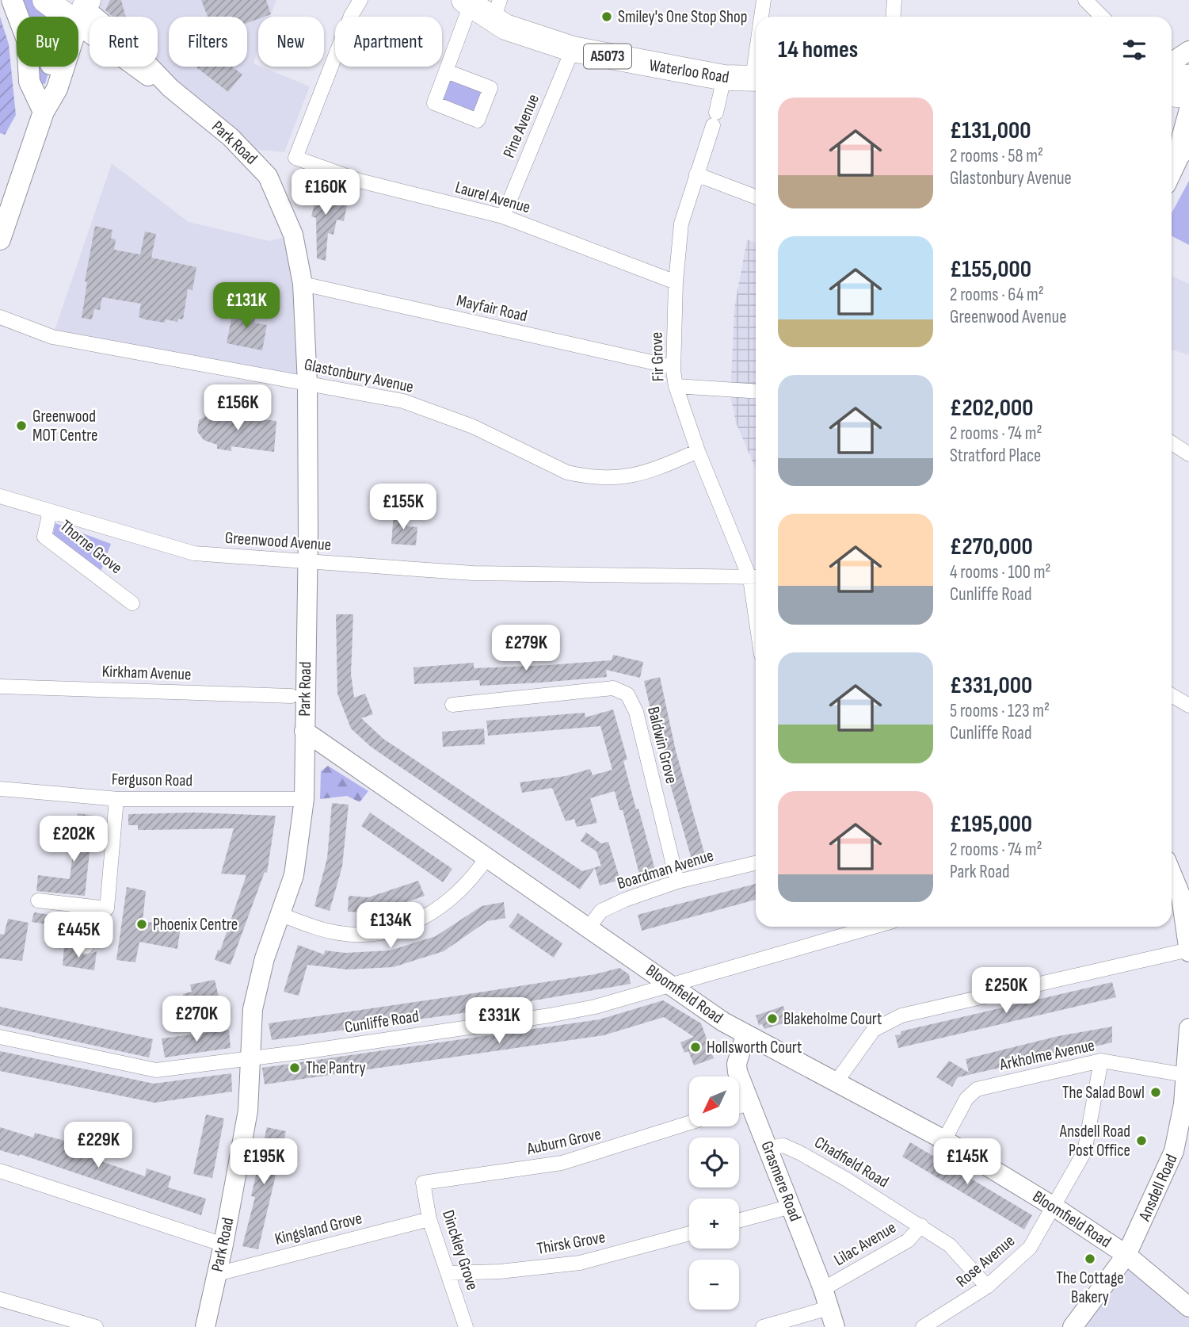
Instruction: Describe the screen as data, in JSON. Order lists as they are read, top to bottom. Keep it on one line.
{"streets":{"highway":["A5073","Waterloo Road"],"main road":["Park Road","Bloomfield Road","Grasmere Road","Ansdell Road"],"street":["Pine Avenue","Laurel Avenue","Mayfair Road","Fir Grove","Glastonbury Avenue","Greenwood Avenue","Thorne Grove","Kirkham Avenue","Baldwin Grove","Ferguson Road","Boardman Avenue","Cunliffe Road","Arkholme Avenue","Auburn Grove","Chadfield Road","Kingsland Grove","Thirsk Grove","Lilac Avenue","Dinckley Grove","Rose Avenue"]},"crossings":[["Waterloo Road","Pine Avenue"],["Waterloo Road","Fir Grove"],["Pine Avenue","Laurel Avenue"],["Park Road","Mayfair Road"],["Park Road","Glastonbury Avenue"],["Park Road","Greenwood Avenue"],["Park Road","Ferguson Road"],["Park Road","Bloomfield Road"],["Park Road","Cunliffe Road"],["Park Road","Kingsland Grove"],["Laurel Avenue","Fir Grove"],["Mayfair Road","Fir Grove"],["Fir Grove","Glastonbury Avenue"],["Fir Grove","Greenwood Avenue"],["Greenwood Avenue","Thorne Grove"],["Baldwin Grove","Boardman Avenue"],["Boardman Avenue","Bloomfield Road"],["Bloomfield Road","Cunliffe Road"],["Bloomfield Road","Arkholme Avenue"],["Bloomfield Road","Grasmere Road"],["Bloomfield Road","Ansdell Road"],["Bloomfield Road","Rose Avenue"],["Arkholme Avenue","Ansdell Road"],["Arkholme Avenue","Rose Avenue"],["Auburn Grove","Dinckley Grove"],["Chadfield Road","Grasmere Road"],["Chadfield Road","Lilac Avenue"],["Chadfield Road","Rose Avenue"],["Grasmere Road","Lilac Avenue"],["Kingsland Grove","Dinckley Grove"],["Thirsk Grove","Dinckley Grove"]],"places":["Smiley's One Stop Shop","Greenwood MOT Centre","Phoenix Centre","Blakeholme Court","Hollsworth Court","The Pantry","The Salad Bowl","Ansdell Road Post Office","The Cottage Bakery"],"north":"bottom left","page":{"chip":["Buy","Rent","Filters","New","Apartment"],"heading":"14 homes","list":[{"name":"£131,000","note":"2 rooms · 58 m² · Glastonbury Avenue"},{"name":"£155,000","note":"2 rooms · 64 m² · Greenwood Avenue"},{"name":"£202,000","note":"2 rooms · 74 m² · Stratford Place"},{"name":"£270,000","note":"4 rooms · 100 m² · Cunliffe Road"},{"name":"£331,000","note":"5 rooms · 123 m² · Cunliffe Road"},{"name":"£195,000","note":"2 rooms · 74 m² · Park Road"}],"price":["£160K","£131K","£156K","£155K","£279K","£202K","£134K","£445K","£250K","£270K","£331K","£229K","£195K","£145K"],"map_buttons":["+","−"]}}
